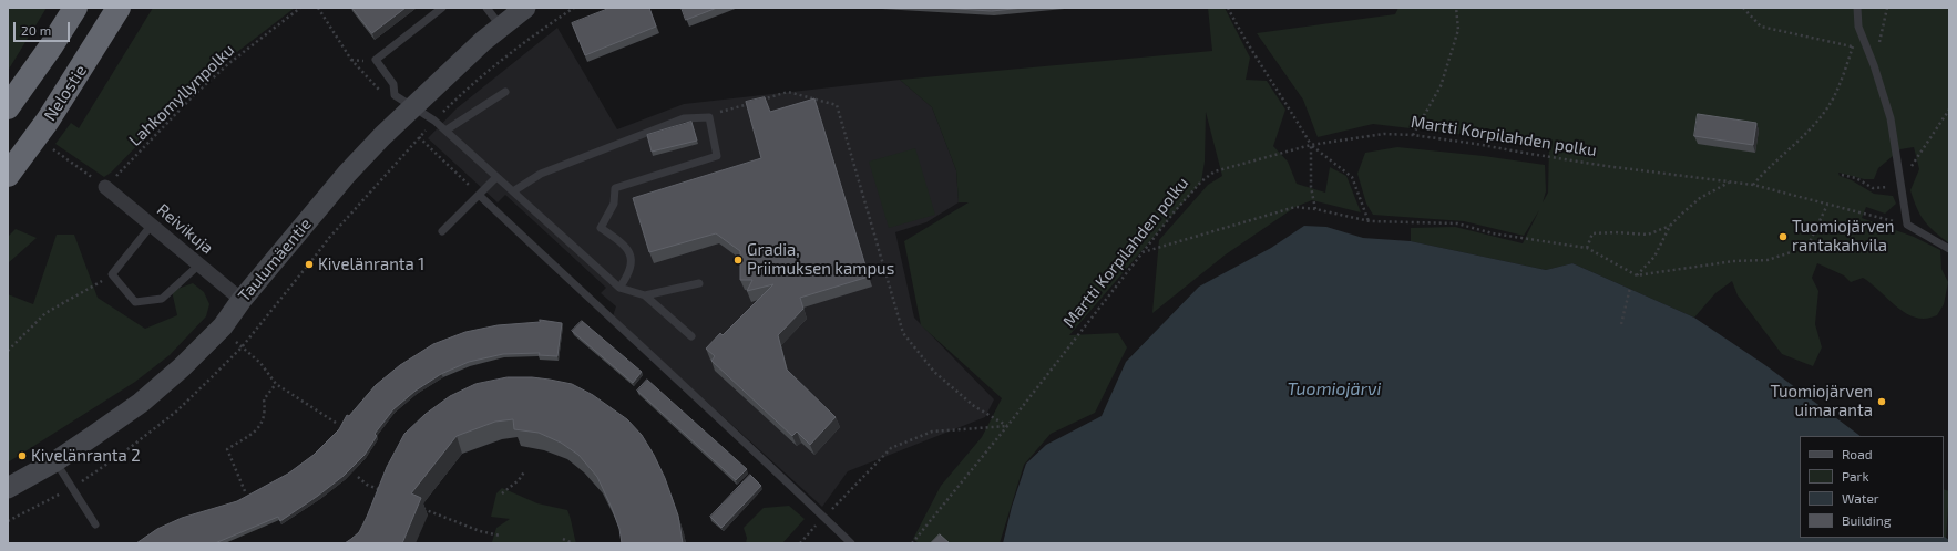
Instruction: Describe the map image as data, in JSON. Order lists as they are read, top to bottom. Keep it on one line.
{"streets":{"highway":["Nelostie"],"main road":["Taulumäentie"],"street":["Reivikuja"],"path":["Lahkomyllynpolku","Martti Korpilahden polku"]},"crossings":[["Lahkomyllynpolku","Reivikuja"],["Reivikuja","Taulumäentie"]],"water":["Tuomiojärvi"],"places":["Tuomiojärven rantakahvila","Gradia, Priimuksen kampus","Kivelänranta 1","Tuomiojärven uimaranta","Kivelänranta 2"],"legend":["Road","Park","Water","Building"],"scale_bar":"20 m"}
